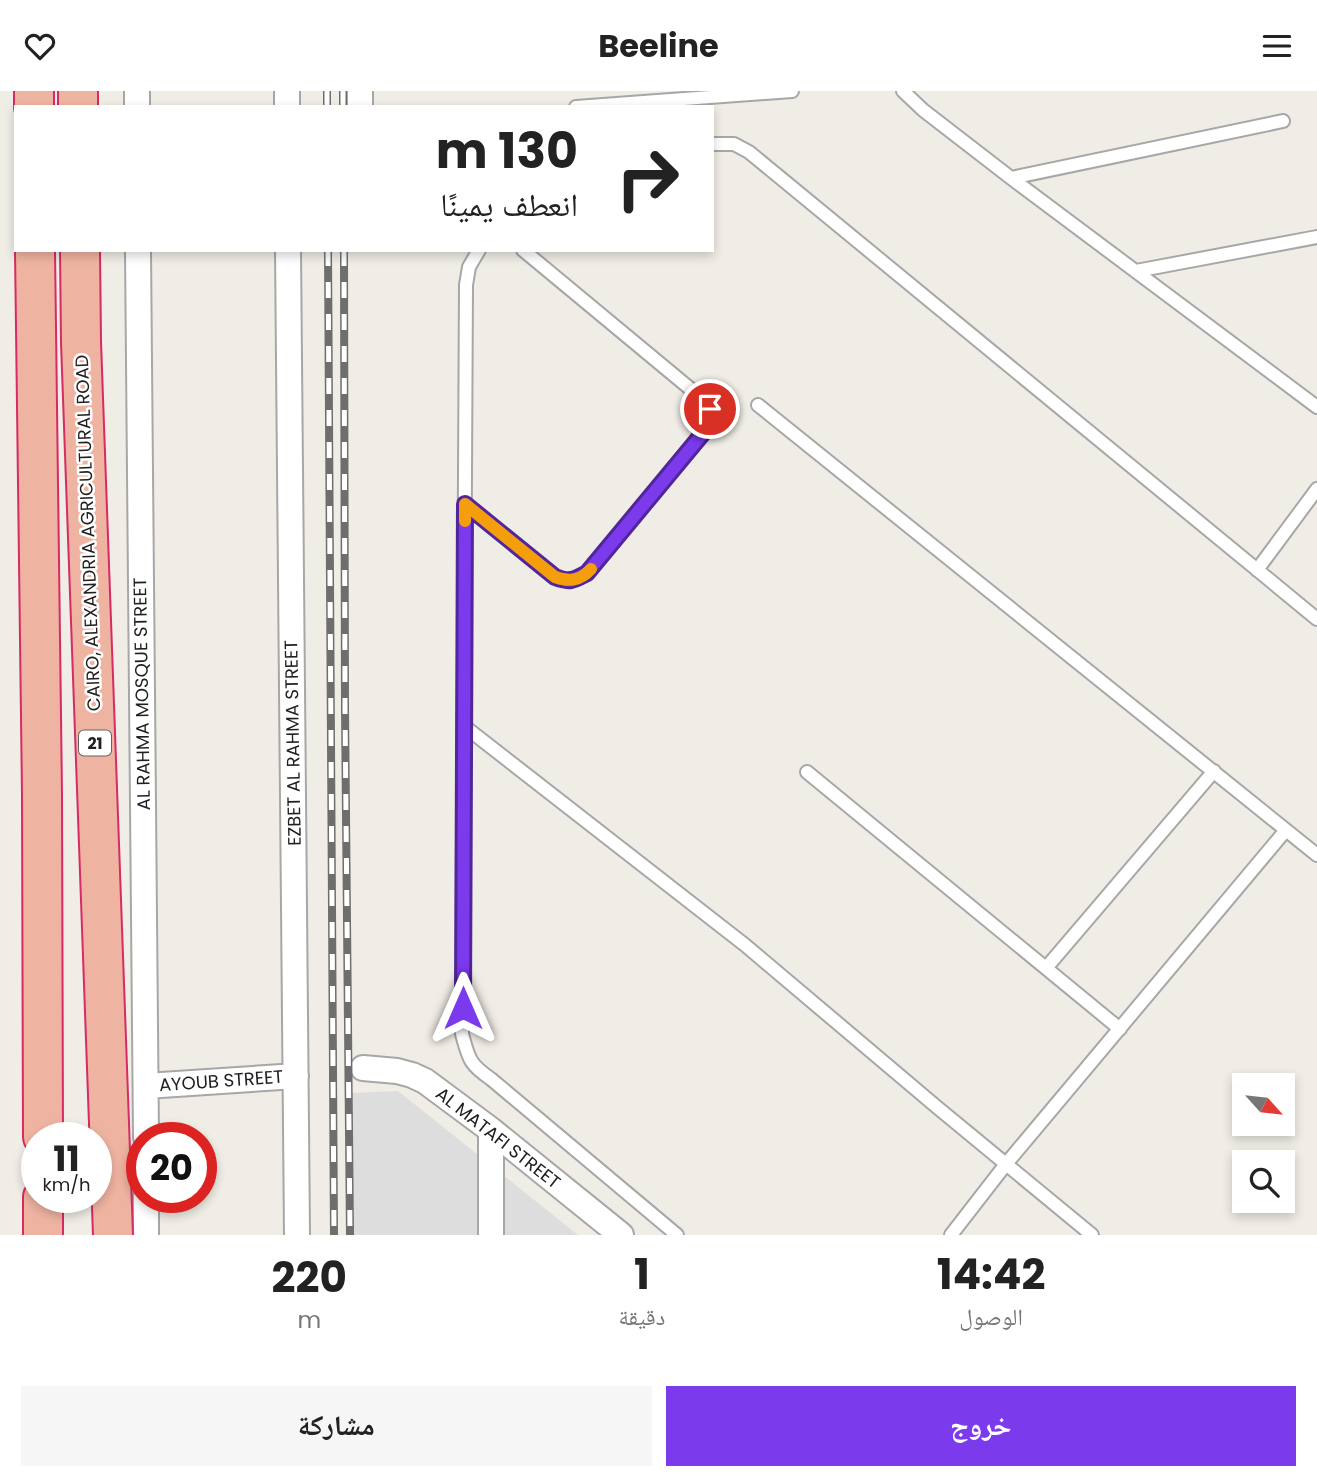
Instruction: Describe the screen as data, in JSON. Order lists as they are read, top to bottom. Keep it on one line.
{"streets":{"highway":["CAIRO, ALEXANDRIA AGRICULTURAL ROAD","21"],"street":["AL RAHMA MOSQUE STREET","EZBET AL RAHMA STREET","AYOUB STREET","AL MATAFI STREET"]},"crossings":[["AL RAHMA MOSQUE STREET","AYOUB STREET"],["EZBET AL RAHMA STREET","AYOUB STREET"]],"north":"bottom right","page":{"header":"Beeline","turn":["130 m","انعطف يمينًا"],"speed":"11 km/h","limit":"20","eta":["14:42","الوصول","1","دقيقة","220","m"],"buttons":["خروج","مشاركة"]}}
